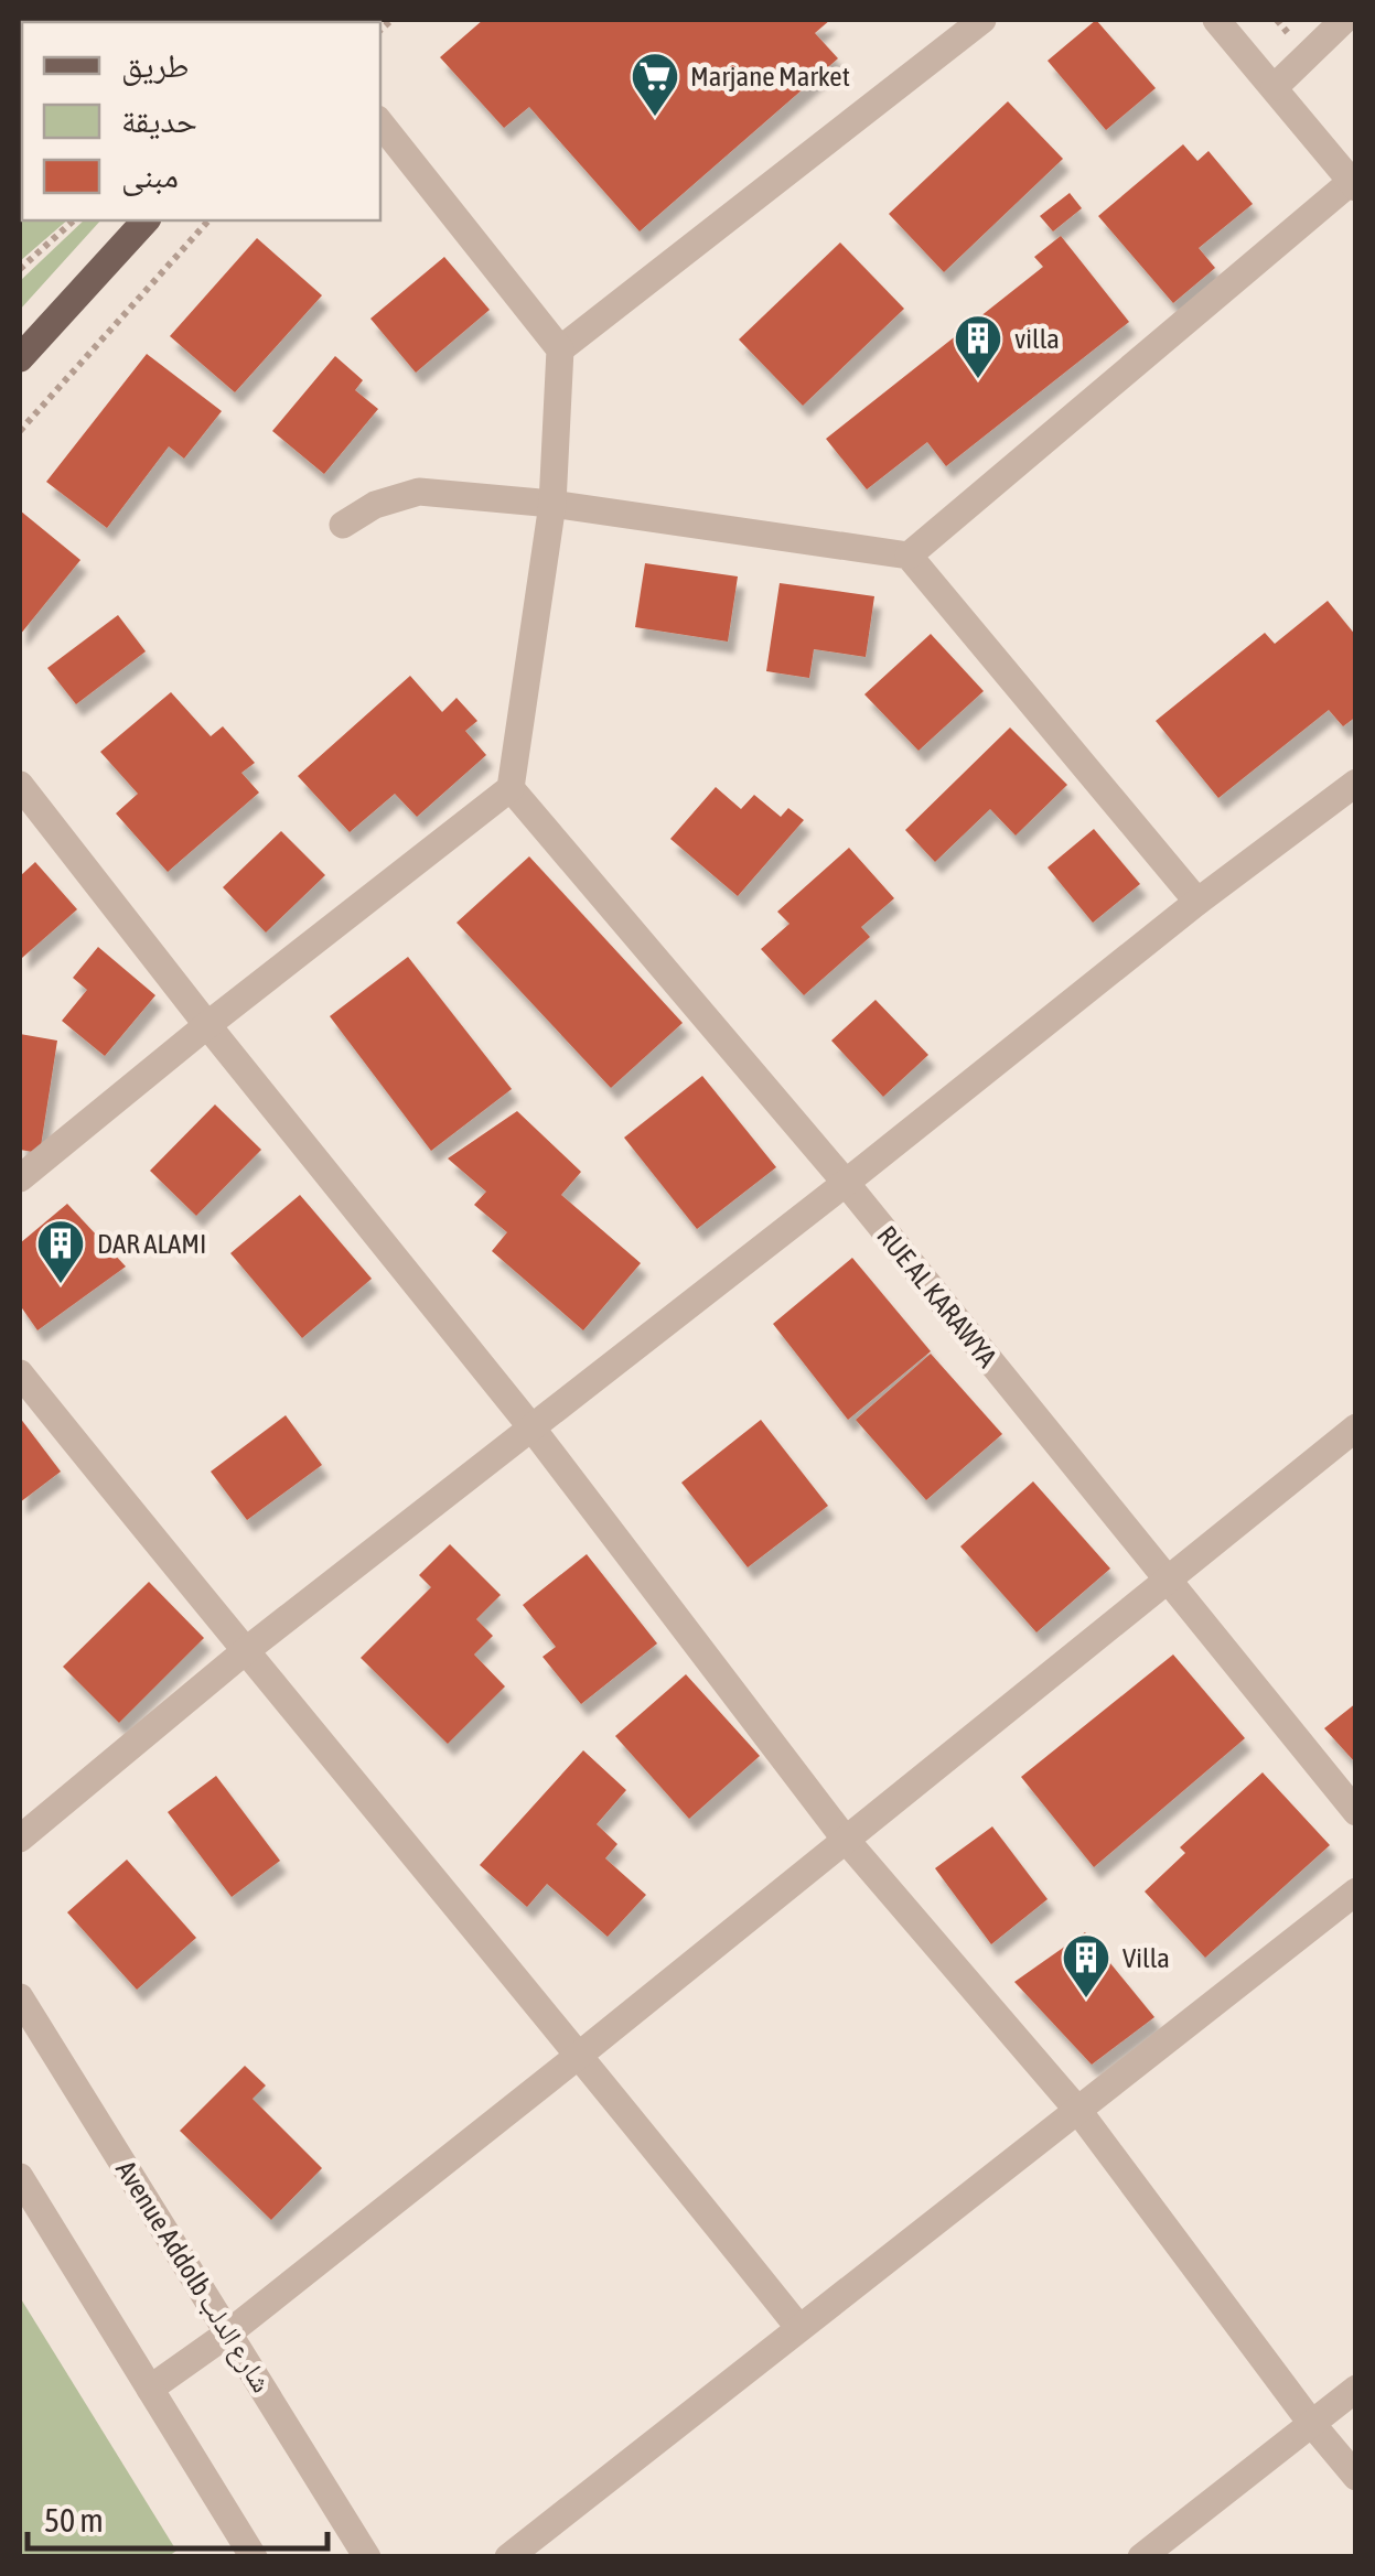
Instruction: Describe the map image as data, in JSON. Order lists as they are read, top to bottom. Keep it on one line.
{"streets":{"street":["RUE AL KARAWYA","Avenue Addolb شارع الدلب"]},"places":{"supermarket":["Marjane Market"],"building":["villa","DAR ALAMI","Villa"]},"legend":["طريق","حديقة","مبنى"],"scale_bar":"50 m"}
